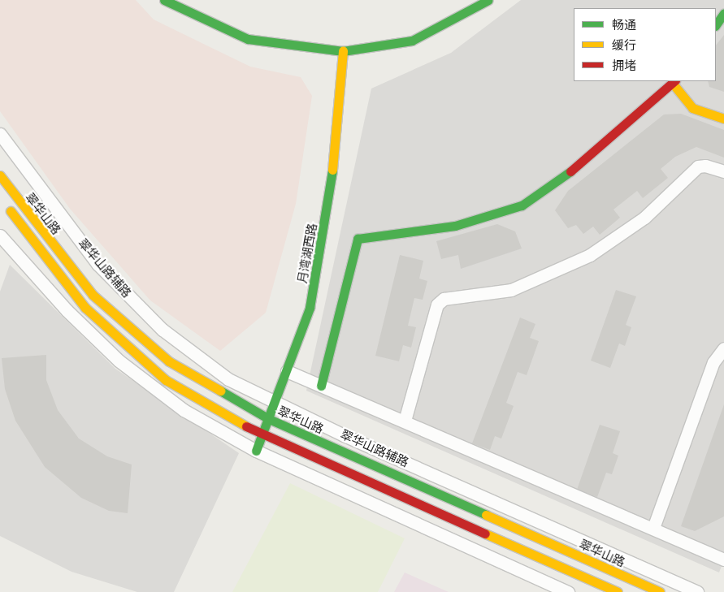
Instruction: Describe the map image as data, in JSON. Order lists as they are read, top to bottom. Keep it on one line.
{"streets":{"main road":["翠华山路","月湾湖西路"],"street":["翠华山路辅路"]},"crossings":[["翠华山路","月湾湖西路"],["月湾湖西路","翠华山路辅路"]],"legend":["畅通","缓行","拥堵"]}
